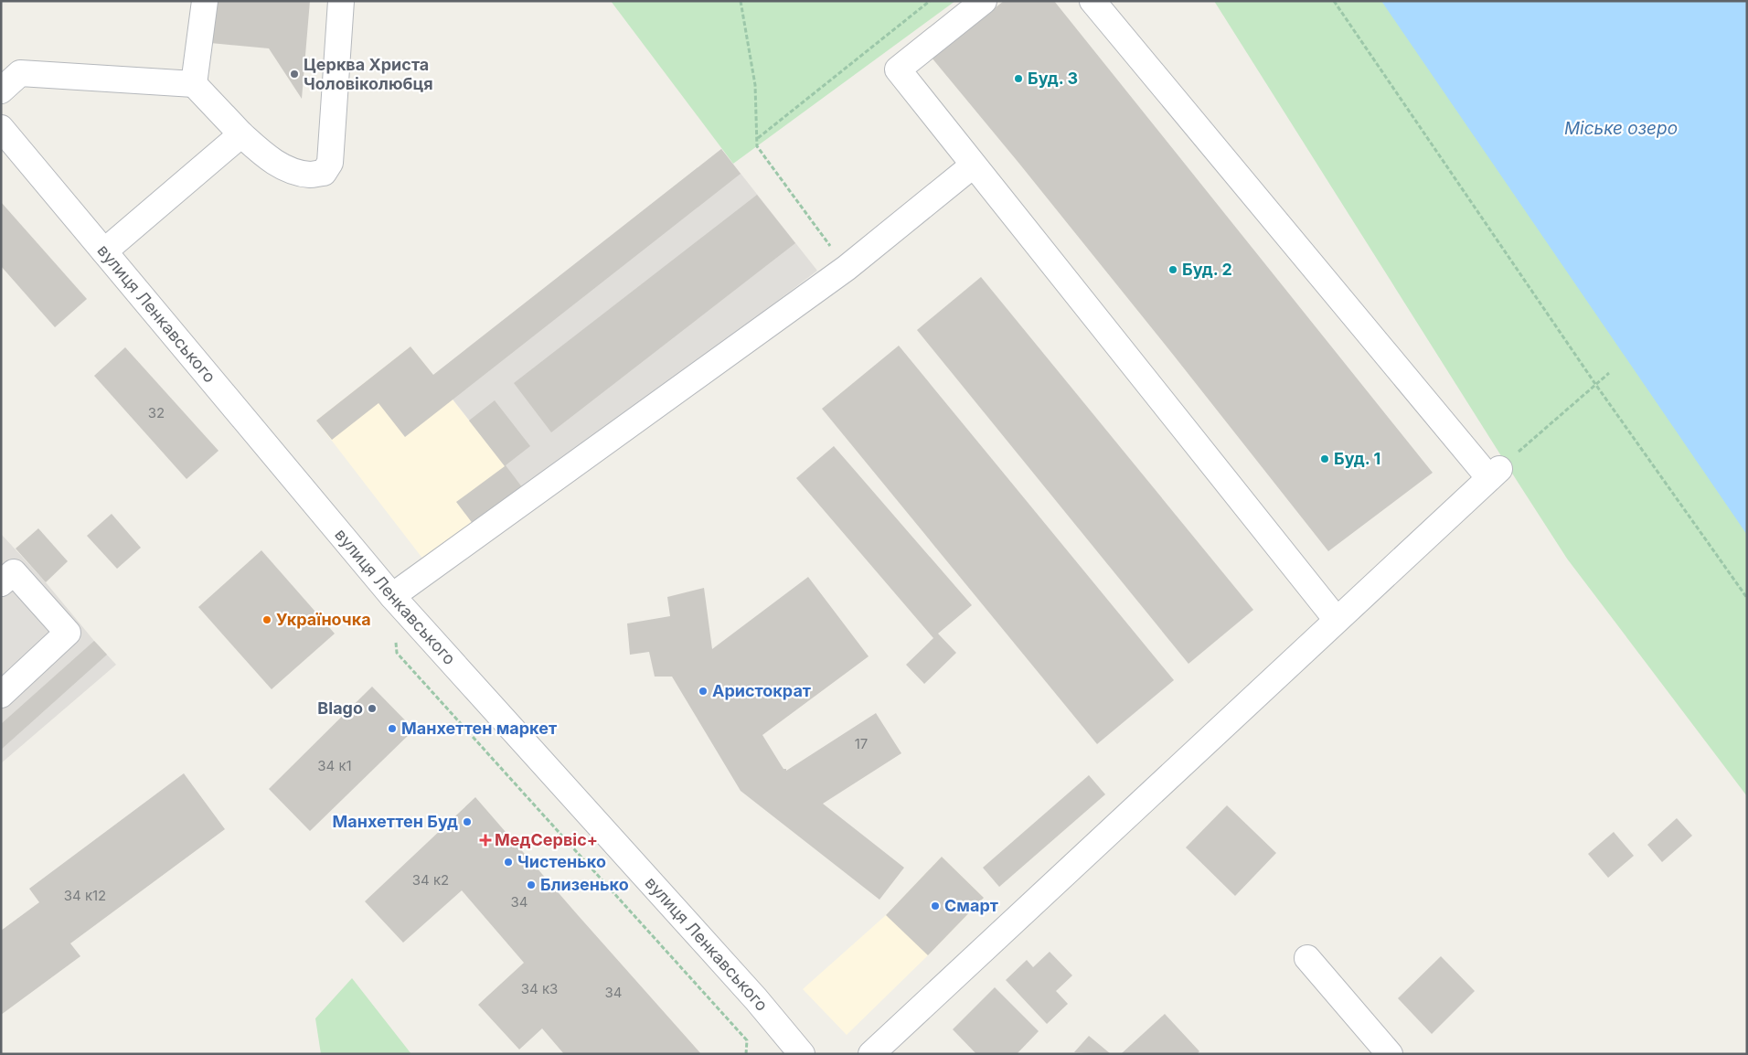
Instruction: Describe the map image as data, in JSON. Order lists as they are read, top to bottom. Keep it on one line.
{"streets":{"street":["вулиця Ленкавського"]},"water":["Міське озеро"],"places":{"other":["Церква Христа Чоловіколюбця","Буд. 3","Буд. 2","Буд. 1","Україночка","Аристократ","Blago","Манхеттен маркет","Манхеттен Буд","Чистенько","Близенько","Смарт"],"health":["МедСервіс+"]},"house_numbers":["32","17","34 к1","34 к2","34 к12","34","34 к3","34"]}
